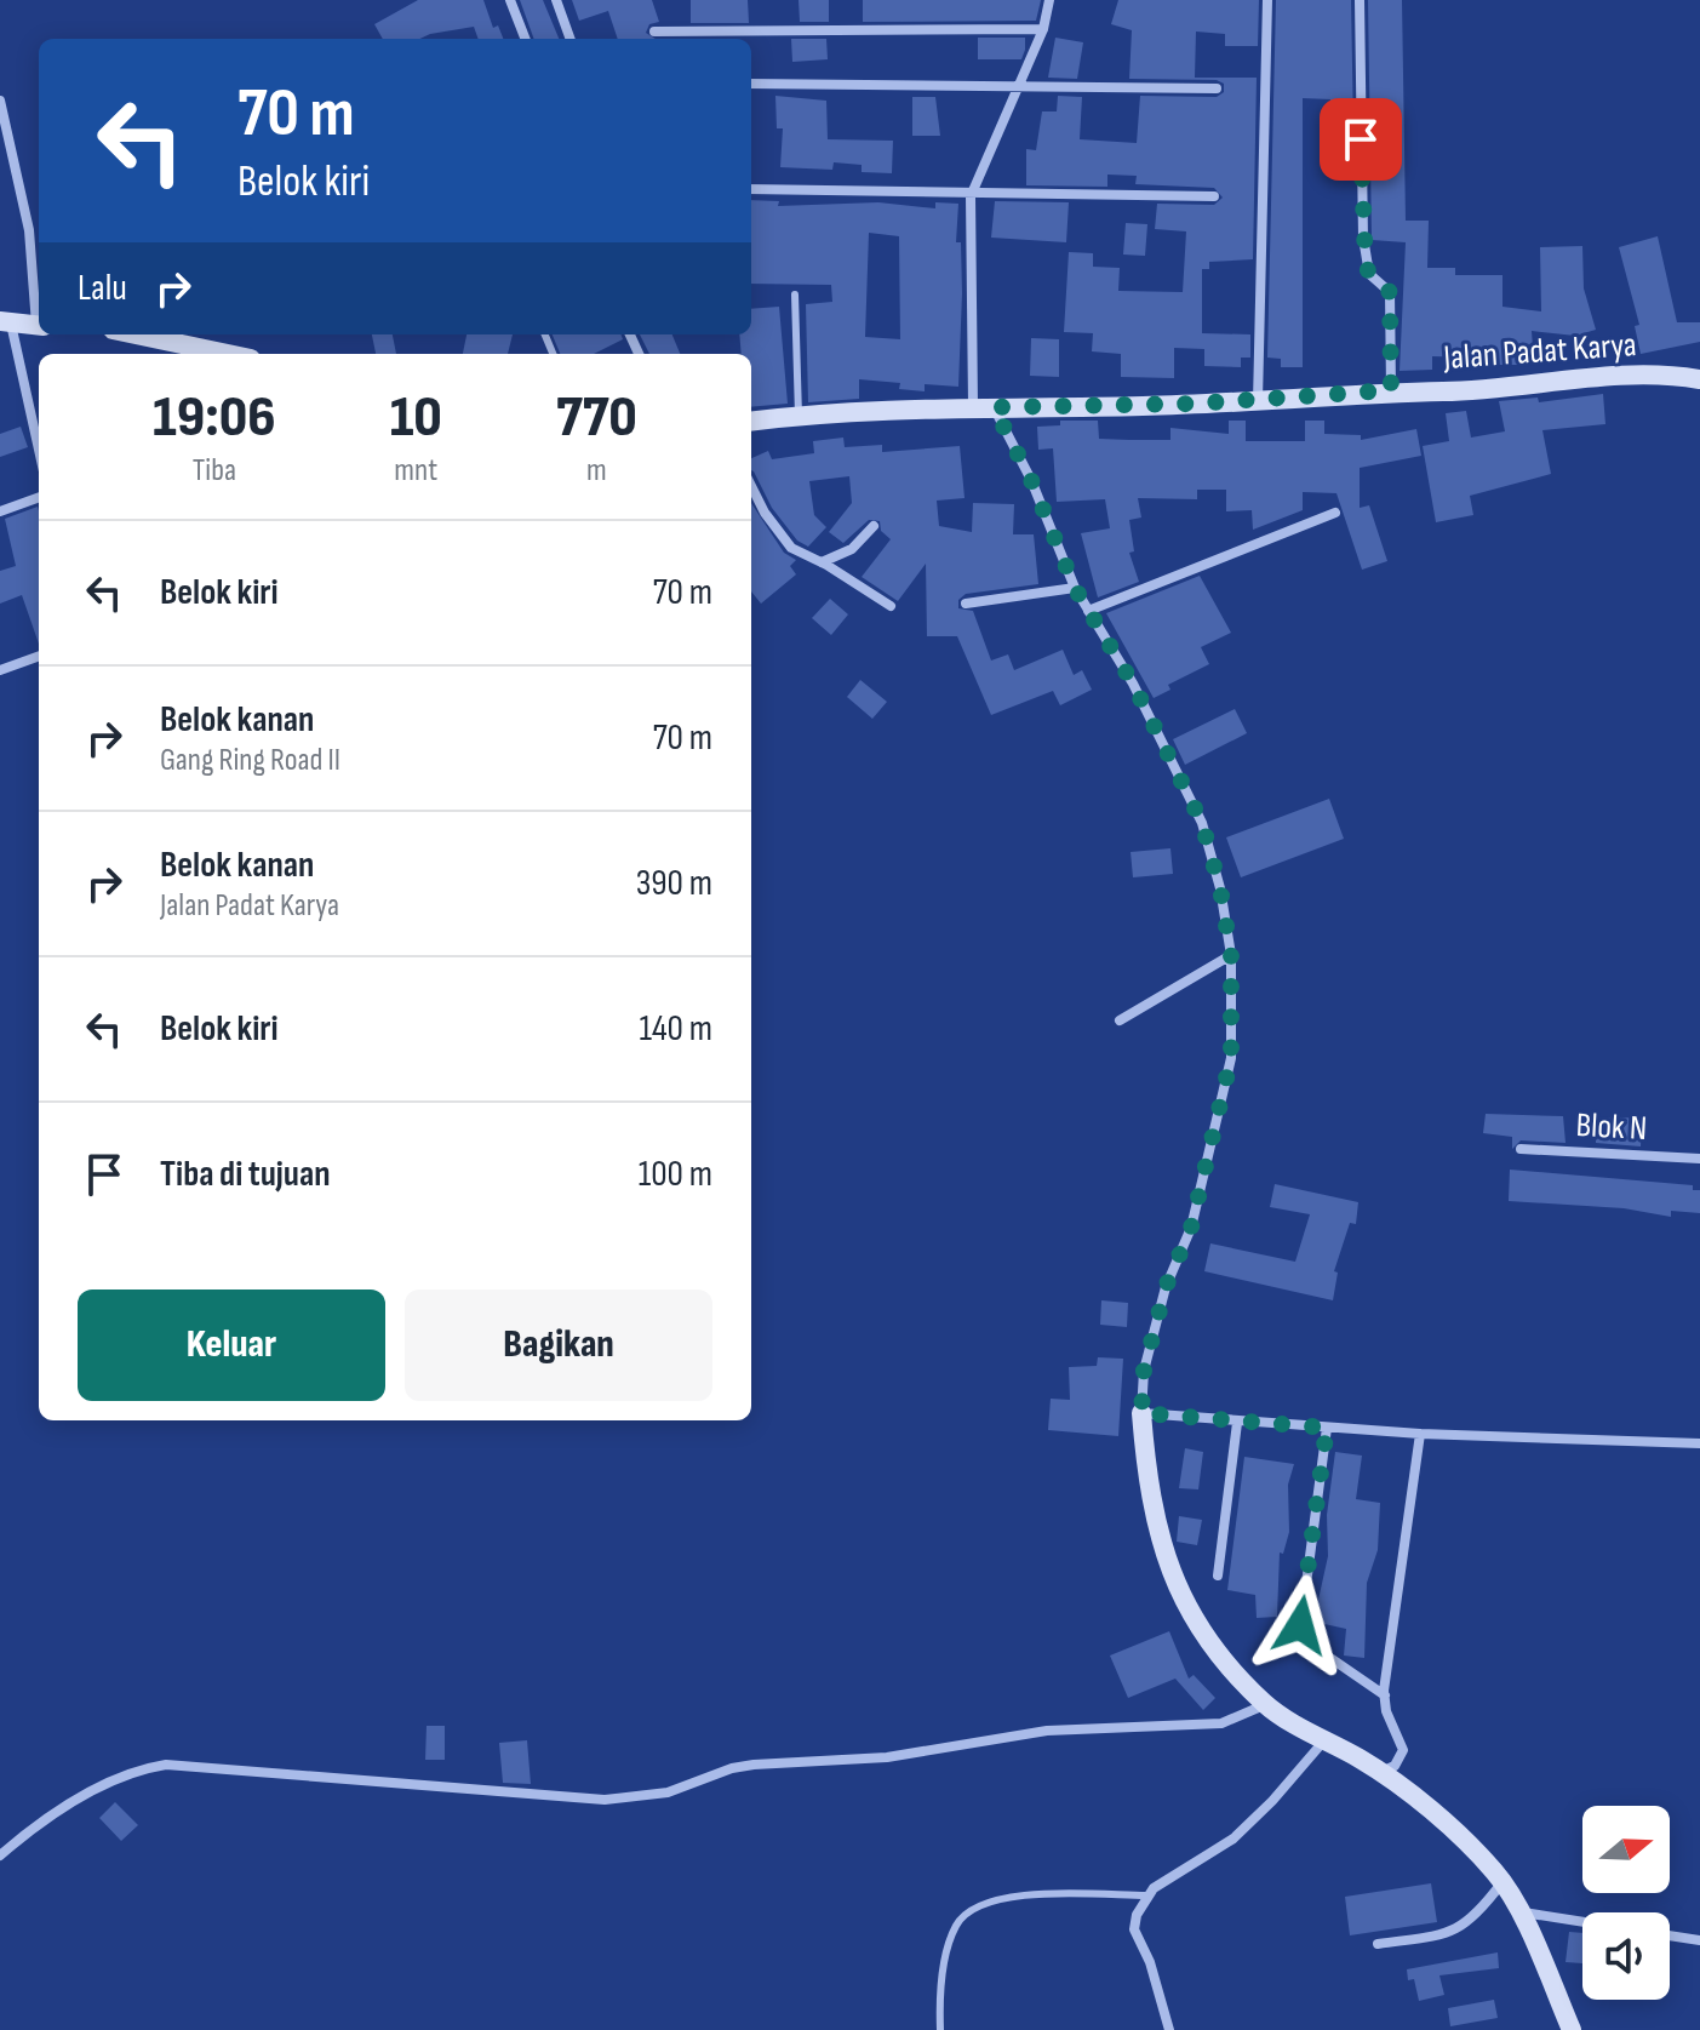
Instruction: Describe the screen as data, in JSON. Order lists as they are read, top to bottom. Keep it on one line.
{"streets":{"main road":["Jalan Padat Karya"],"street":["Blok N"]},"north":"right","page":{"turn":["70 m","Belok kiri"],"then":"Lalu","eta":["19:06","Tiba","10","mnt","770","m"],"list":[{"name":"Belok kiri","value":"70 m"},{"name":"Belok kanan","note":"Gang Ring Road II","value":"70 m"},{"name":"Belok kanan","note":"Jalan Padat Karya","value":"390 m"},{"name":"Belok kiri","value":"140 m"},{"name":"Tiba di tujuan","value":"100 m"}],"buttons":["Keluar","Bagikan"]}}
